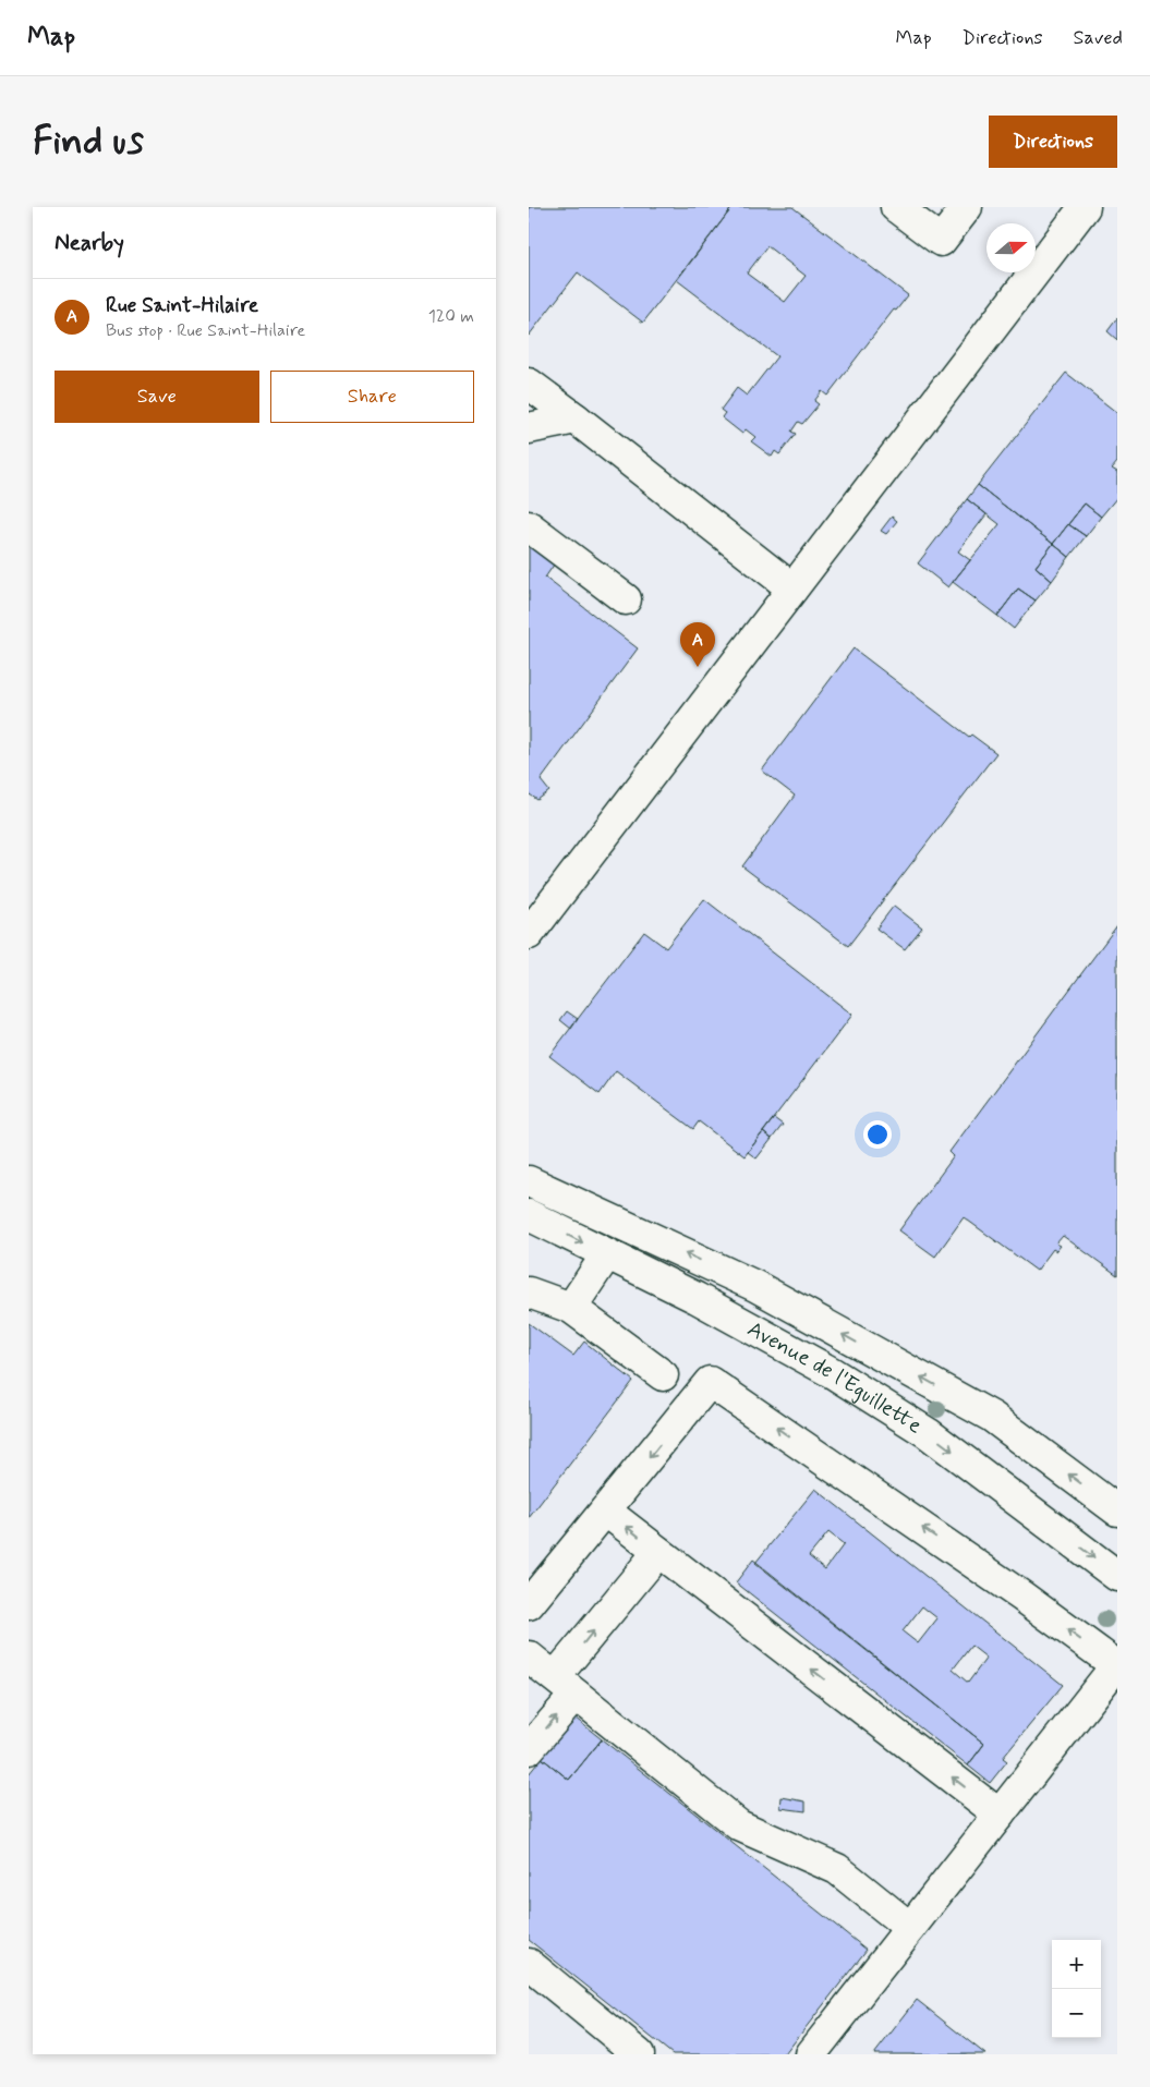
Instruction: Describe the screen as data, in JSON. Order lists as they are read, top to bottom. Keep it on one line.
{"streets":{"street":["Avenue de l'Eguillette"]},"north":"right","page":{"header":"Map","nav":["Map","Directions","Saved"],"buttons":["Directions",["Save","Share"]],"title":"Find us","heading":"Nearby","list":[{"mark":"A","name":"Rue Saint-Hilaire","note":"Bus stop · Rue Saint-Hilaire","value":"120 m"}],"pins":"A","map_buttons":["+","−"]}}
